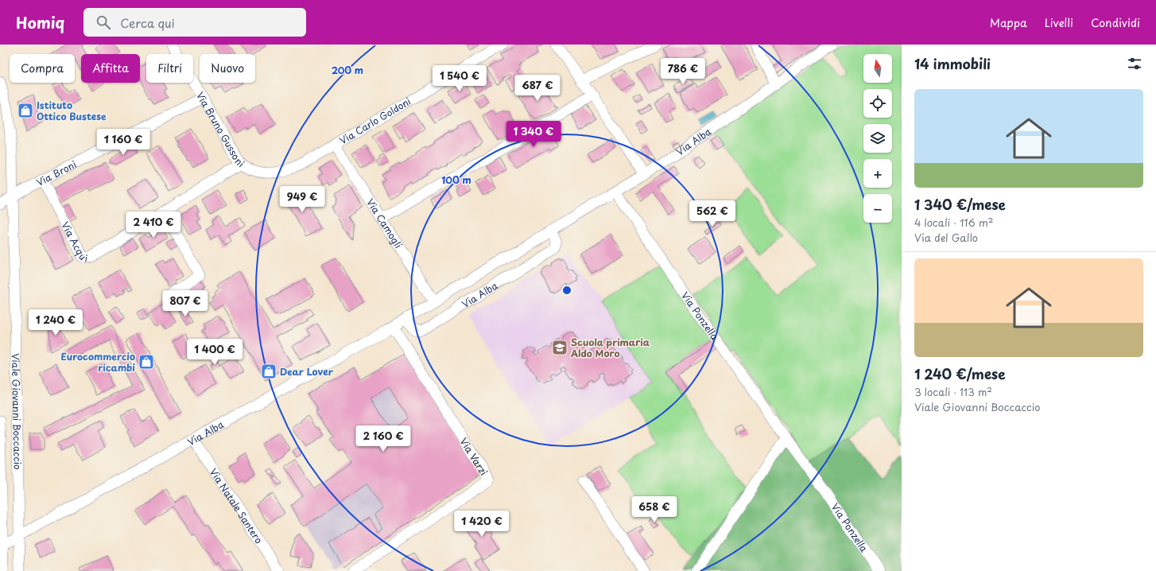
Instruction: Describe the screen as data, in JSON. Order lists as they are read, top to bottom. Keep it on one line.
{"streets":{"street":["Via Carlo Goldoni","Via Bruno Gussoni","Via Alba","Via Broni","Via Camogli","Via Acqui","Via Ponzella","Viale Giovanni Boccaccio","Via Varzi","Via Natale Santero"]},"crossings":[["Via Carlo Goldoni","Via Bruno Gussoni"],["Via Carlo Goldoni","Via Camogli"],["Via Bruno Gussoni","Via Broni"],["Via Bruno Gussoni","Via Acqui"],["Via Alba","Via Camogli"],["Via Alba","Via Ponzella"],["Via Alba","Viale Giovanni Boccaccio"],["Via Alba","Via Varzi"],["Via Alba","Via Natale Santero"],["Via Broni","Via Acqui"],["Via Broni","Viale Giovanni Boccaccio"]],"places":{"shop":["Istituto Ottico Bustese","Eurocommercio ricambi","Dear Lover"],"school or university":["Scuola primaria Aldo Moro"]},"north":"top","page":{"header":"Homiq","search":"Cerca qui","nav":["Mappa","Livelli","Condividi"],"heading":"14 immobili","map_buttons":["+","−"],"chip":["Compra","Affitta","Filtri","Nuovo"],"price":["786 €","1 540 €","687 €","1 340 €","1 160 €","949 €","562 €","2 410 €","807 €","1 240 €","1 400 €","2 160 €","658 €","1 420 €"],"list":[{"name":"1 340 €/mese","note":"4 locali · 116 m² · Via del Gallo"},{"name":"1 240 €/mese","note":"3 locali · 113 m² · Viale Giovanni Boccaccio"}]},"rings":["200 m","100 m"]}
